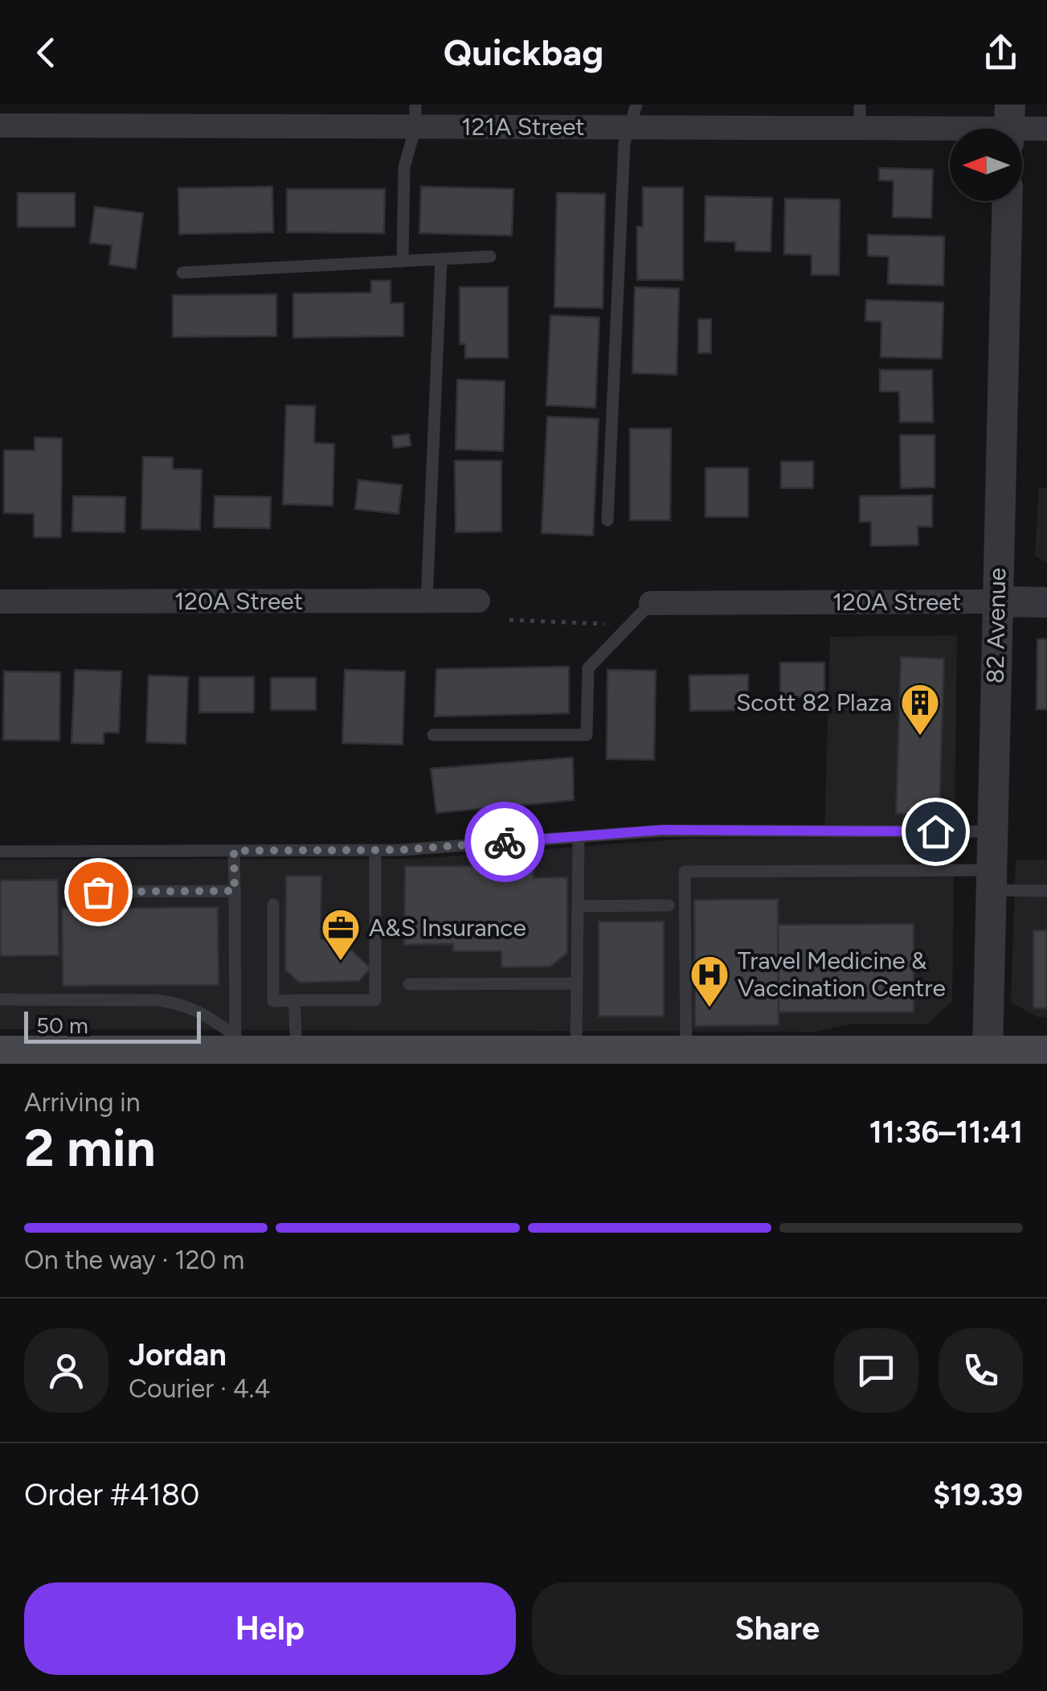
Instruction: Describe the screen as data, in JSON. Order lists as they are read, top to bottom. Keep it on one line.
{"streets":{"street":["121A Street","120A Street","82 Avenue"]},"crossings":[["120A Street","82 Avenue"]],"places":{"building":["Scott 82 Plaza"],"office":["A&S Insurance"],"hospital":["Travel Medicine & Vaccination Centre"]},"scale_bar":"50 m","north":"left","page":{"header":"Quickbag","scale":"50 m","heading":["2 min","Arriving in","11:36–11:41"],"panel":["Jordan","Courier · 4.4","Order #4180","$19.39"],"bar":"On the way · 120 m","buttons":["Help","Share"]}}
